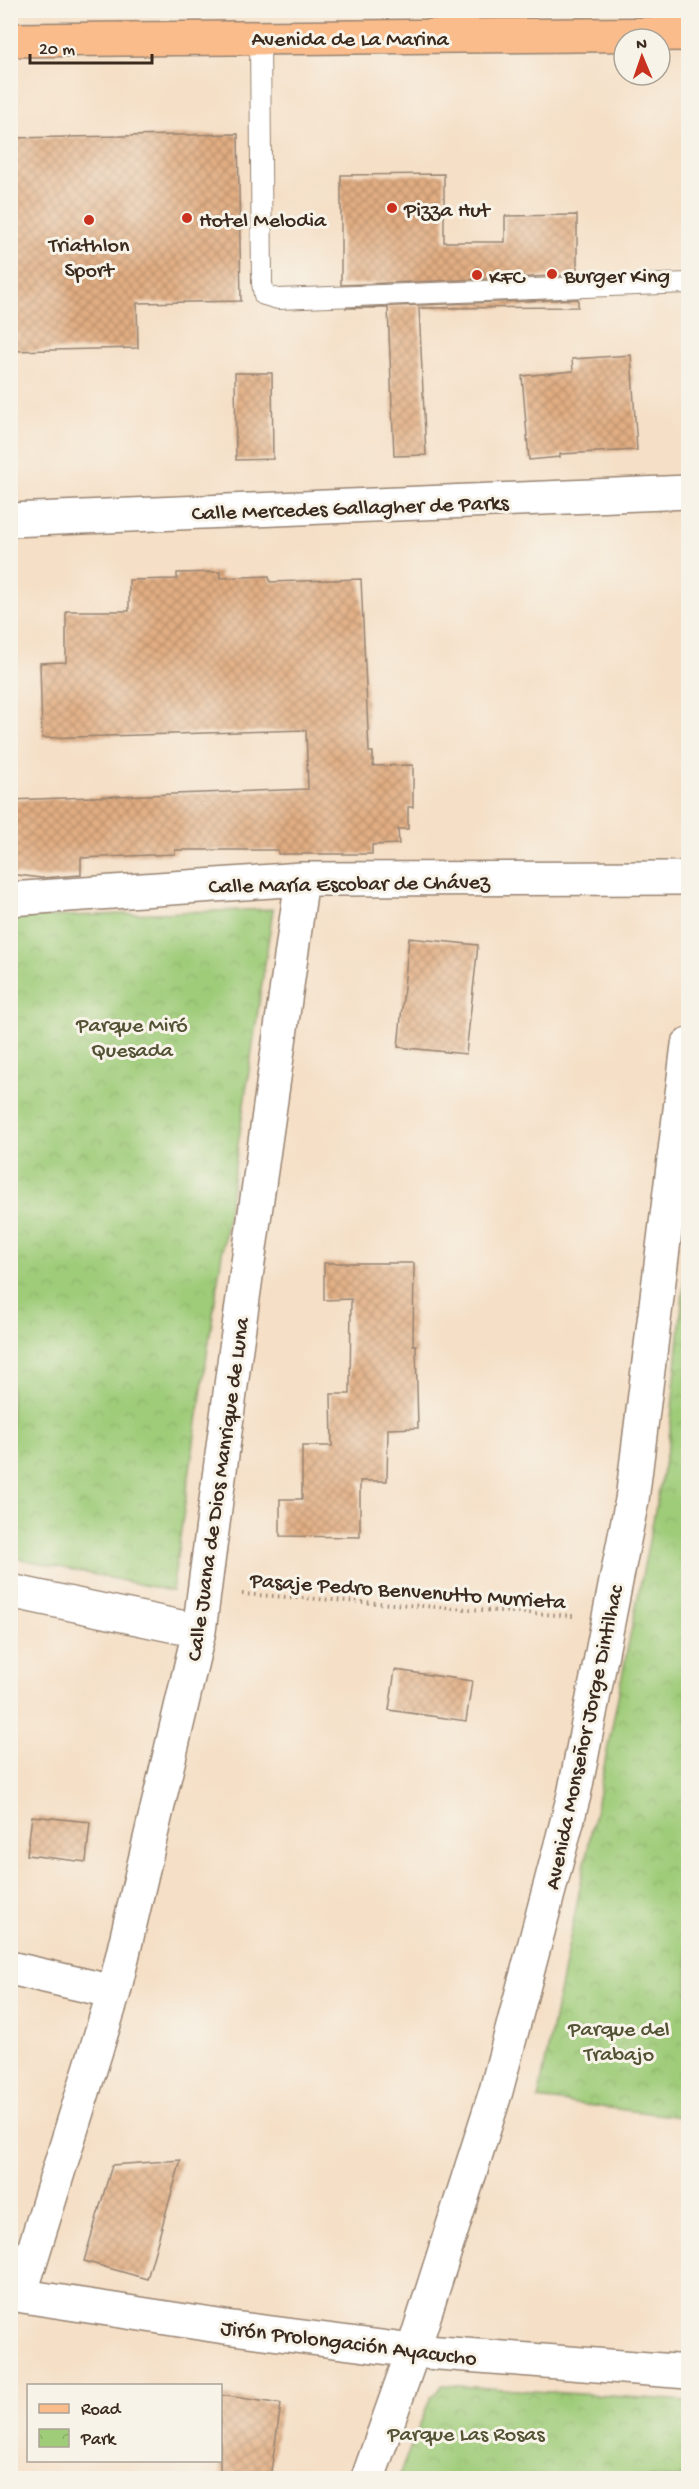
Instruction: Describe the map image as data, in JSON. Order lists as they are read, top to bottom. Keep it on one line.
{"streets":{"main road":["Avenida de La Marina"],"street":["Calle Mercedes Gallagher de Parks","Calle María Escobar de Chávez","Calle Juana de Dios Manrique de Luna","Avenida Monseñor Jorge Dintilhac","Jirón Prolongación Ayacucho"],"path":["Pasaje Pedro Benvenutto Murrieta"]},"crossings":[["Calle María Escobar de Chávez","Calle Juana de Dios Manrique de Luna"],["Calle Juana de Dios Manrique de Luna","Pasaje Pedro Benvenutto Murrieta"],["Calle Juana de Dios Manrique de Luna","Jirón Prolongación Ayacucho"],["Pasaje Pedro Benvenutto Murrieta","Avenida Monseñor Jorge Dintilhac"],["Avenida Monseñor Jorge Dintilhac","Jirón Prolongación Ayacucho"]],"parks":["Parque Miró Quesada","Parque del Trabajo","Parque Las Rosas"],"places":["Pizza Hut","Hotel Melodia","Triathlon Sport","Burger King","KFC"],"legend":["Road","Park"],"scale_bar":"20 m","north":"top"}
